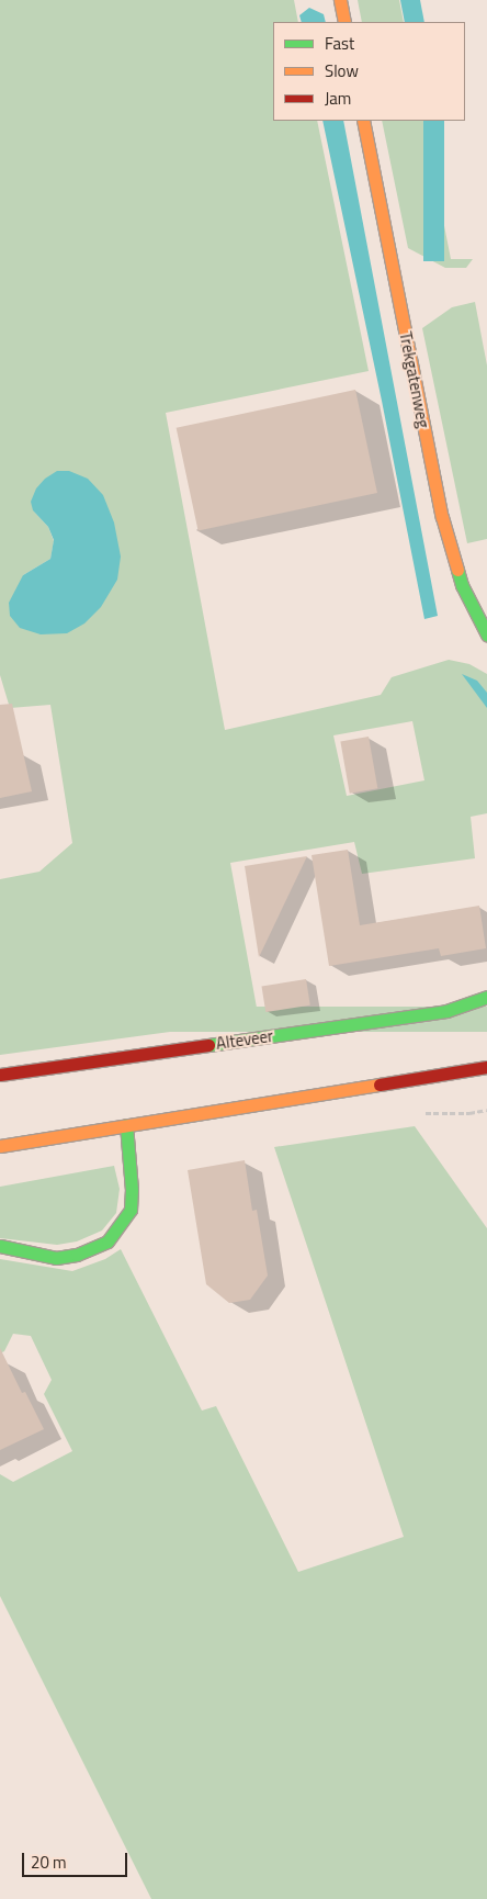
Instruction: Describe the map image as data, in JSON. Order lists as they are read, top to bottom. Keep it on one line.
{"streets":{"street":["Trekgatenweg","Alteveer"]},"legend":["Fast","Slow","Jam"],"scale_bar":"20 m"}
